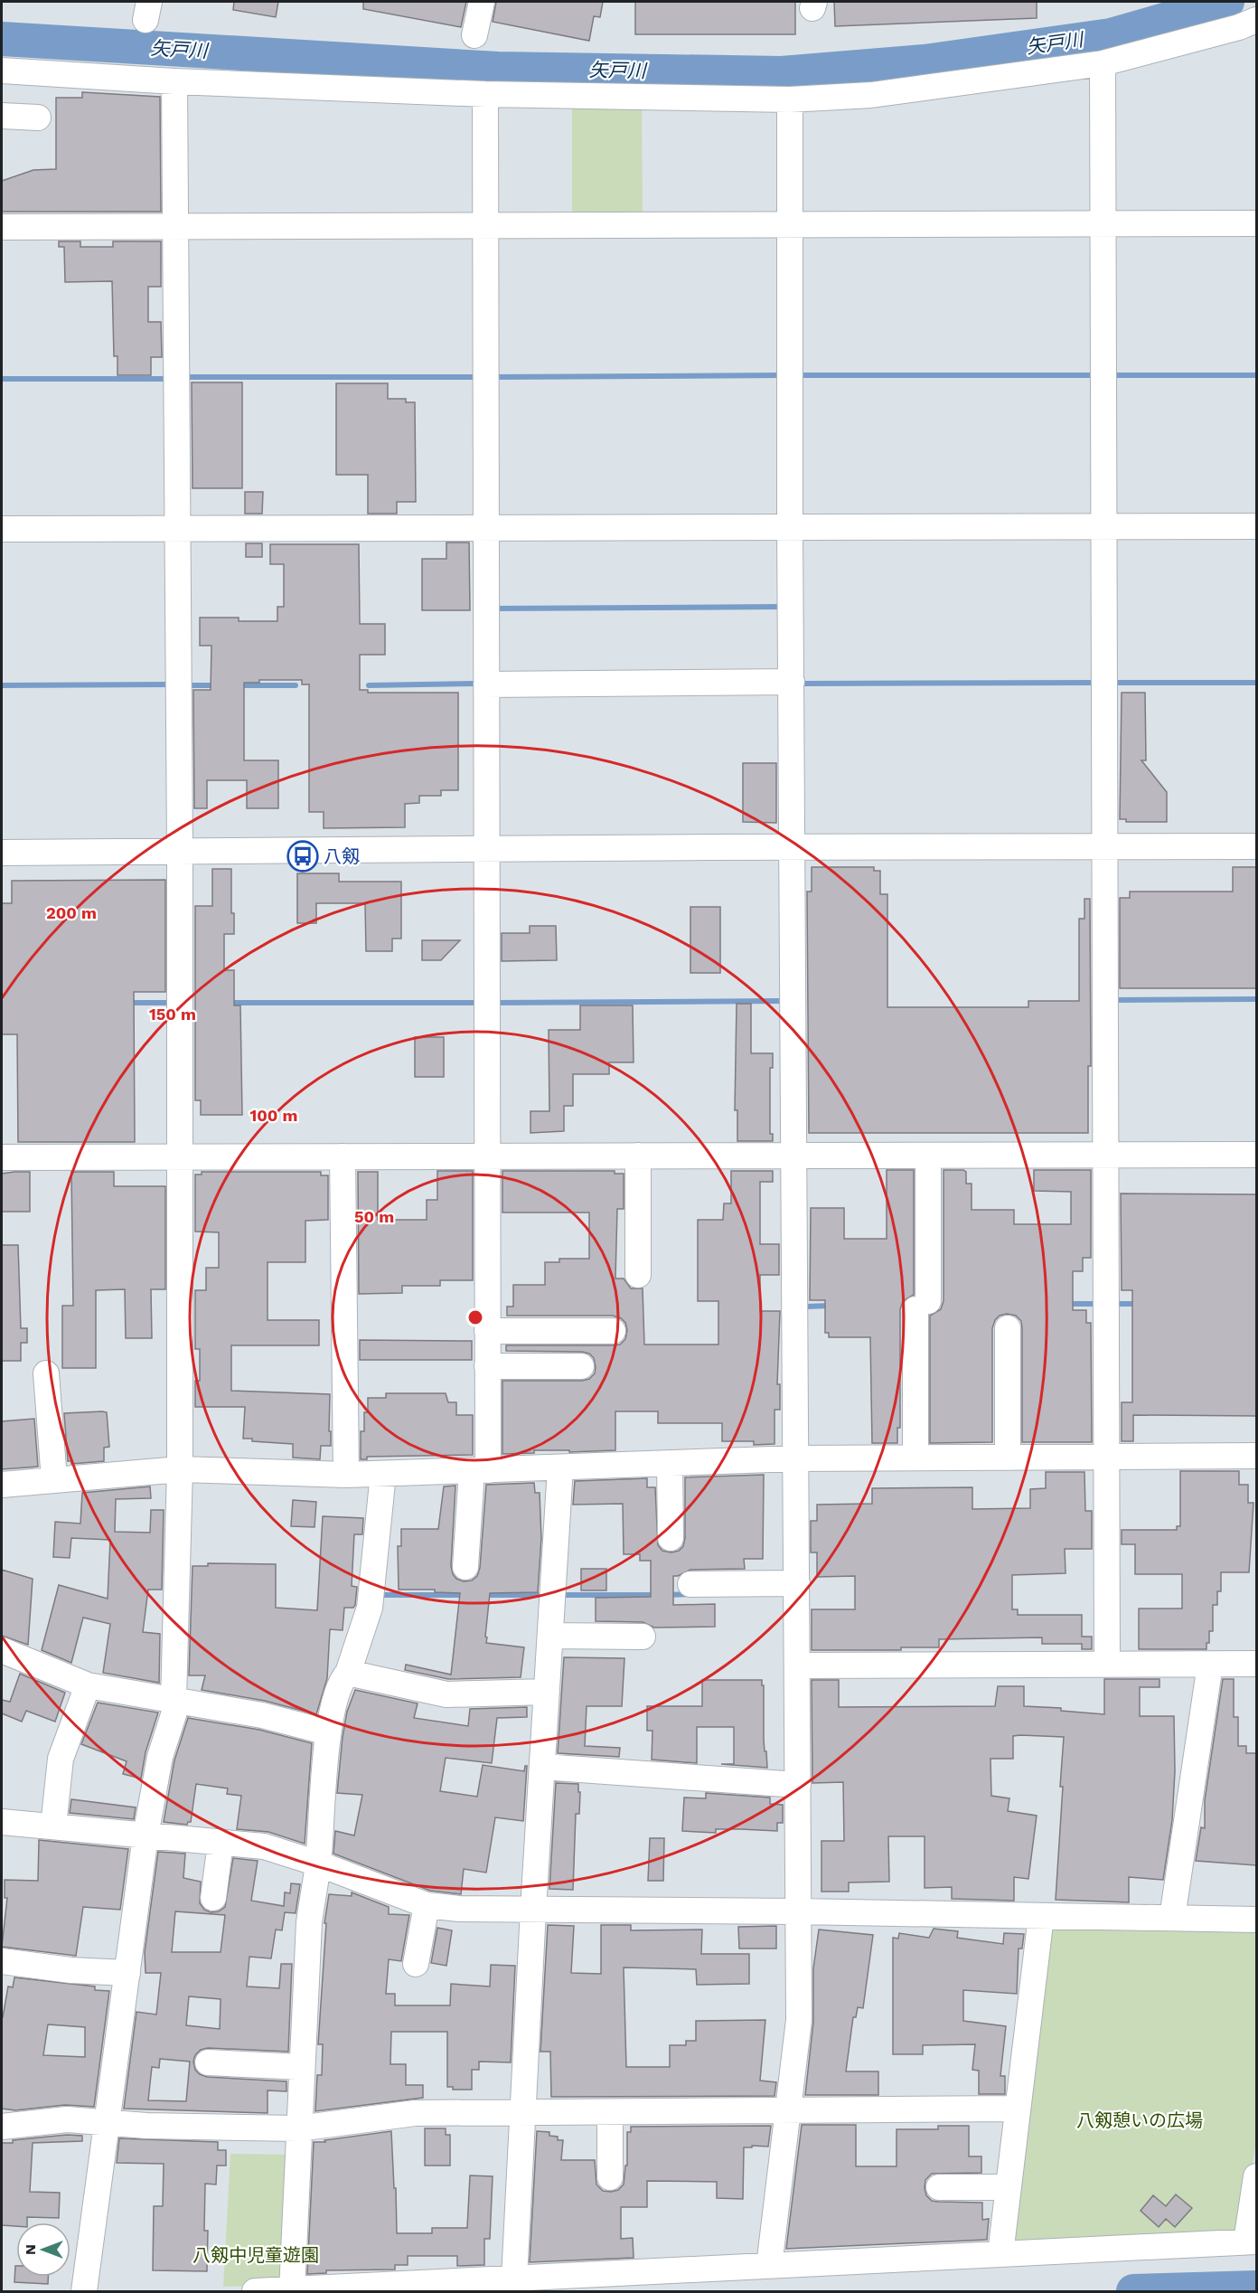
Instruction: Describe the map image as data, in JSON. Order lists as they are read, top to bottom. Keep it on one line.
{"water":["矢戸川"],"parks":["八剱憩いの広場","八剱中児童遊園"],"places":{"bus stop":["八剱"]},"north":"left","rings":["200 m","150 m","100 m","50 m"]}
